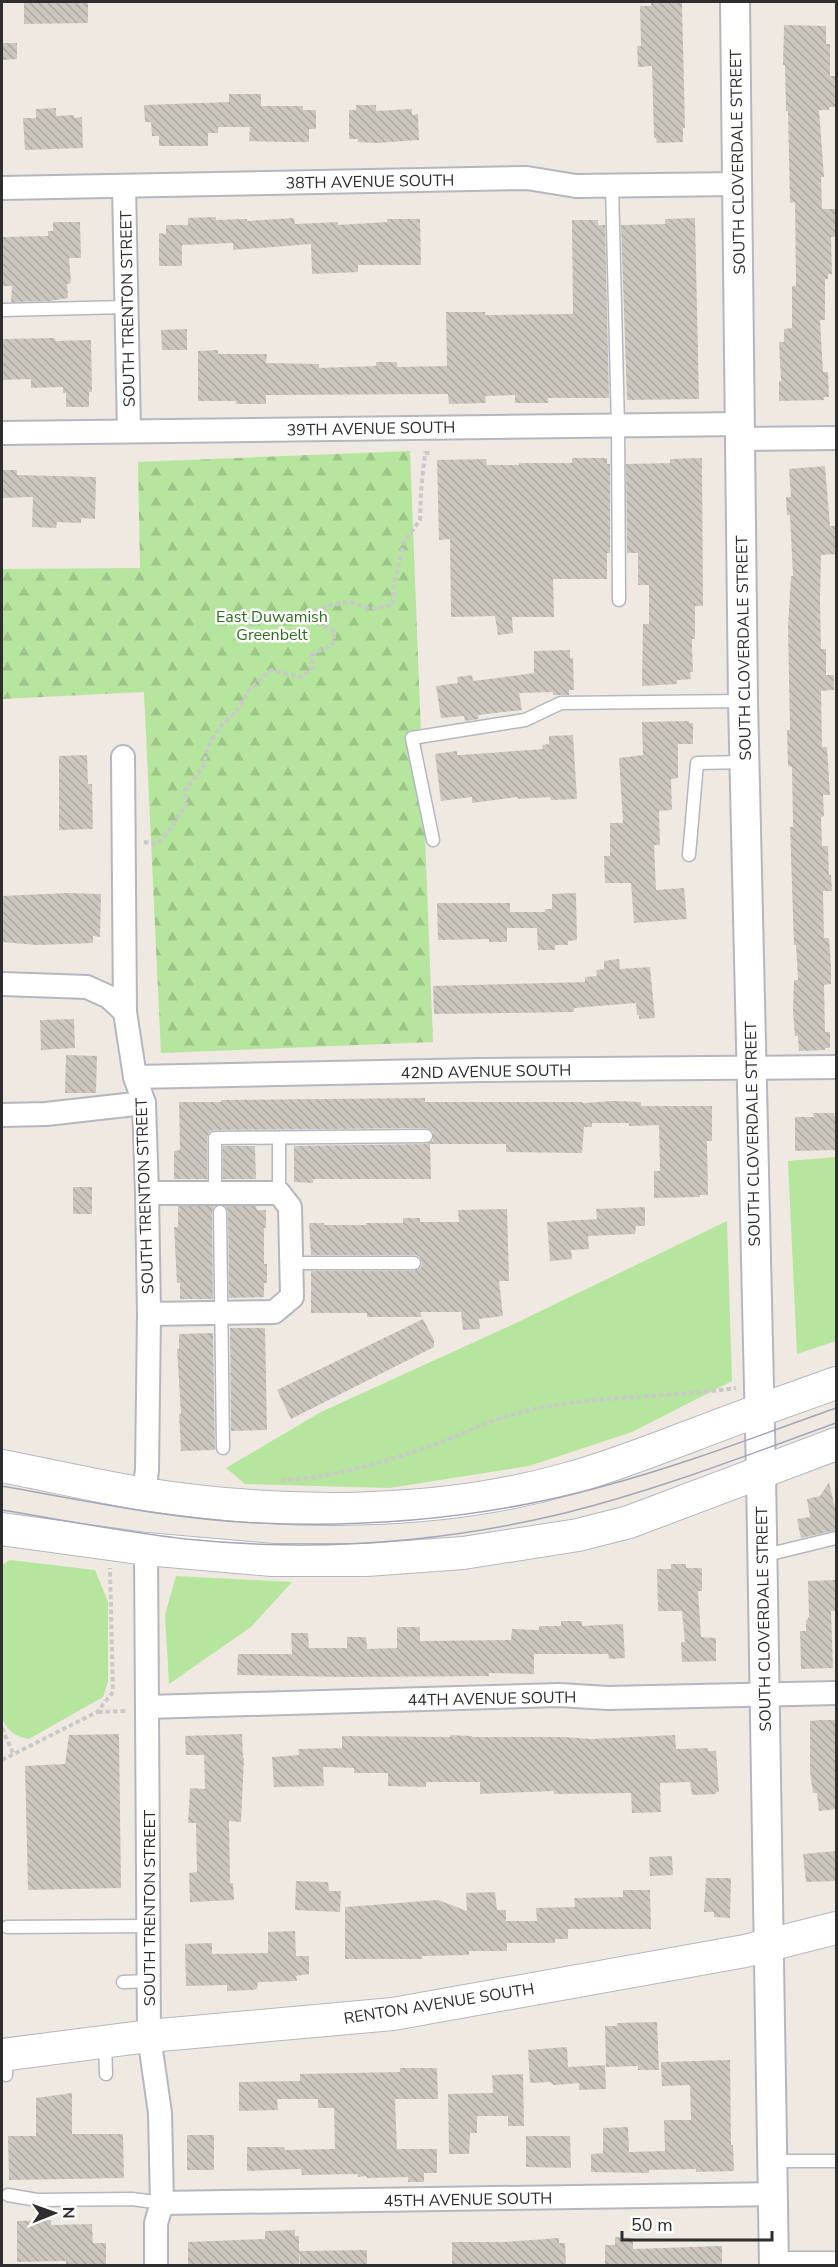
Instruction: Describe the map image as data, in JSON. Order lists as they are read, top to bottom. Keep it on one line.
{"streets":{"main road":["RENTON AVENUE SOUTH"],"street":["SOUTH CLOVERDALE STREET","38TH AVENUE SOUTH","SOUTH TRENTON STREET","39TH AVENUE SOUTH","42ND AVENUE SOUTH","44TH AVENUE SOUTH","45TH AVENUE SOUTH"]},"crossings":[["SOUTH CLOVERDALE STREET","38TH AVENUE SOUTH"],["SOUTH CLOVERDALE STREET","39TH AVENUE SOUTH"],["SOUTH CLOVERDALE STREET","42ND AVENUE SOUTH"],["SOUTH CLOVERDALE STREET","44TH AVENUE SOUTH"],["SOUTH CLOVERDALE STREET","RENTON AVENUE SOUTH"],["SOUTH CLOVERDALE STREET","45TH AVENUE SOUTH"],["38TH AVENUE SOUTH","SOUTH TRENTON STREET"],["SOUTH TRENTON STREET","39TH AVENUE SOUTH"],["SOUTH TRENTON STREET","42ND AVENUE SOUTH"],["SOUTH TRENTON STREET","44TH AVENUE SOUTH"],["SOUTH TRENTON STREET","RENTON AVENUE SOUTH"],["SOUTH TRENTON STREET","45TH AVENUE SOUTH"]],"parks":["East Duwamish Greenbelt"],"scale_bar":"50 m","north":"right"}
